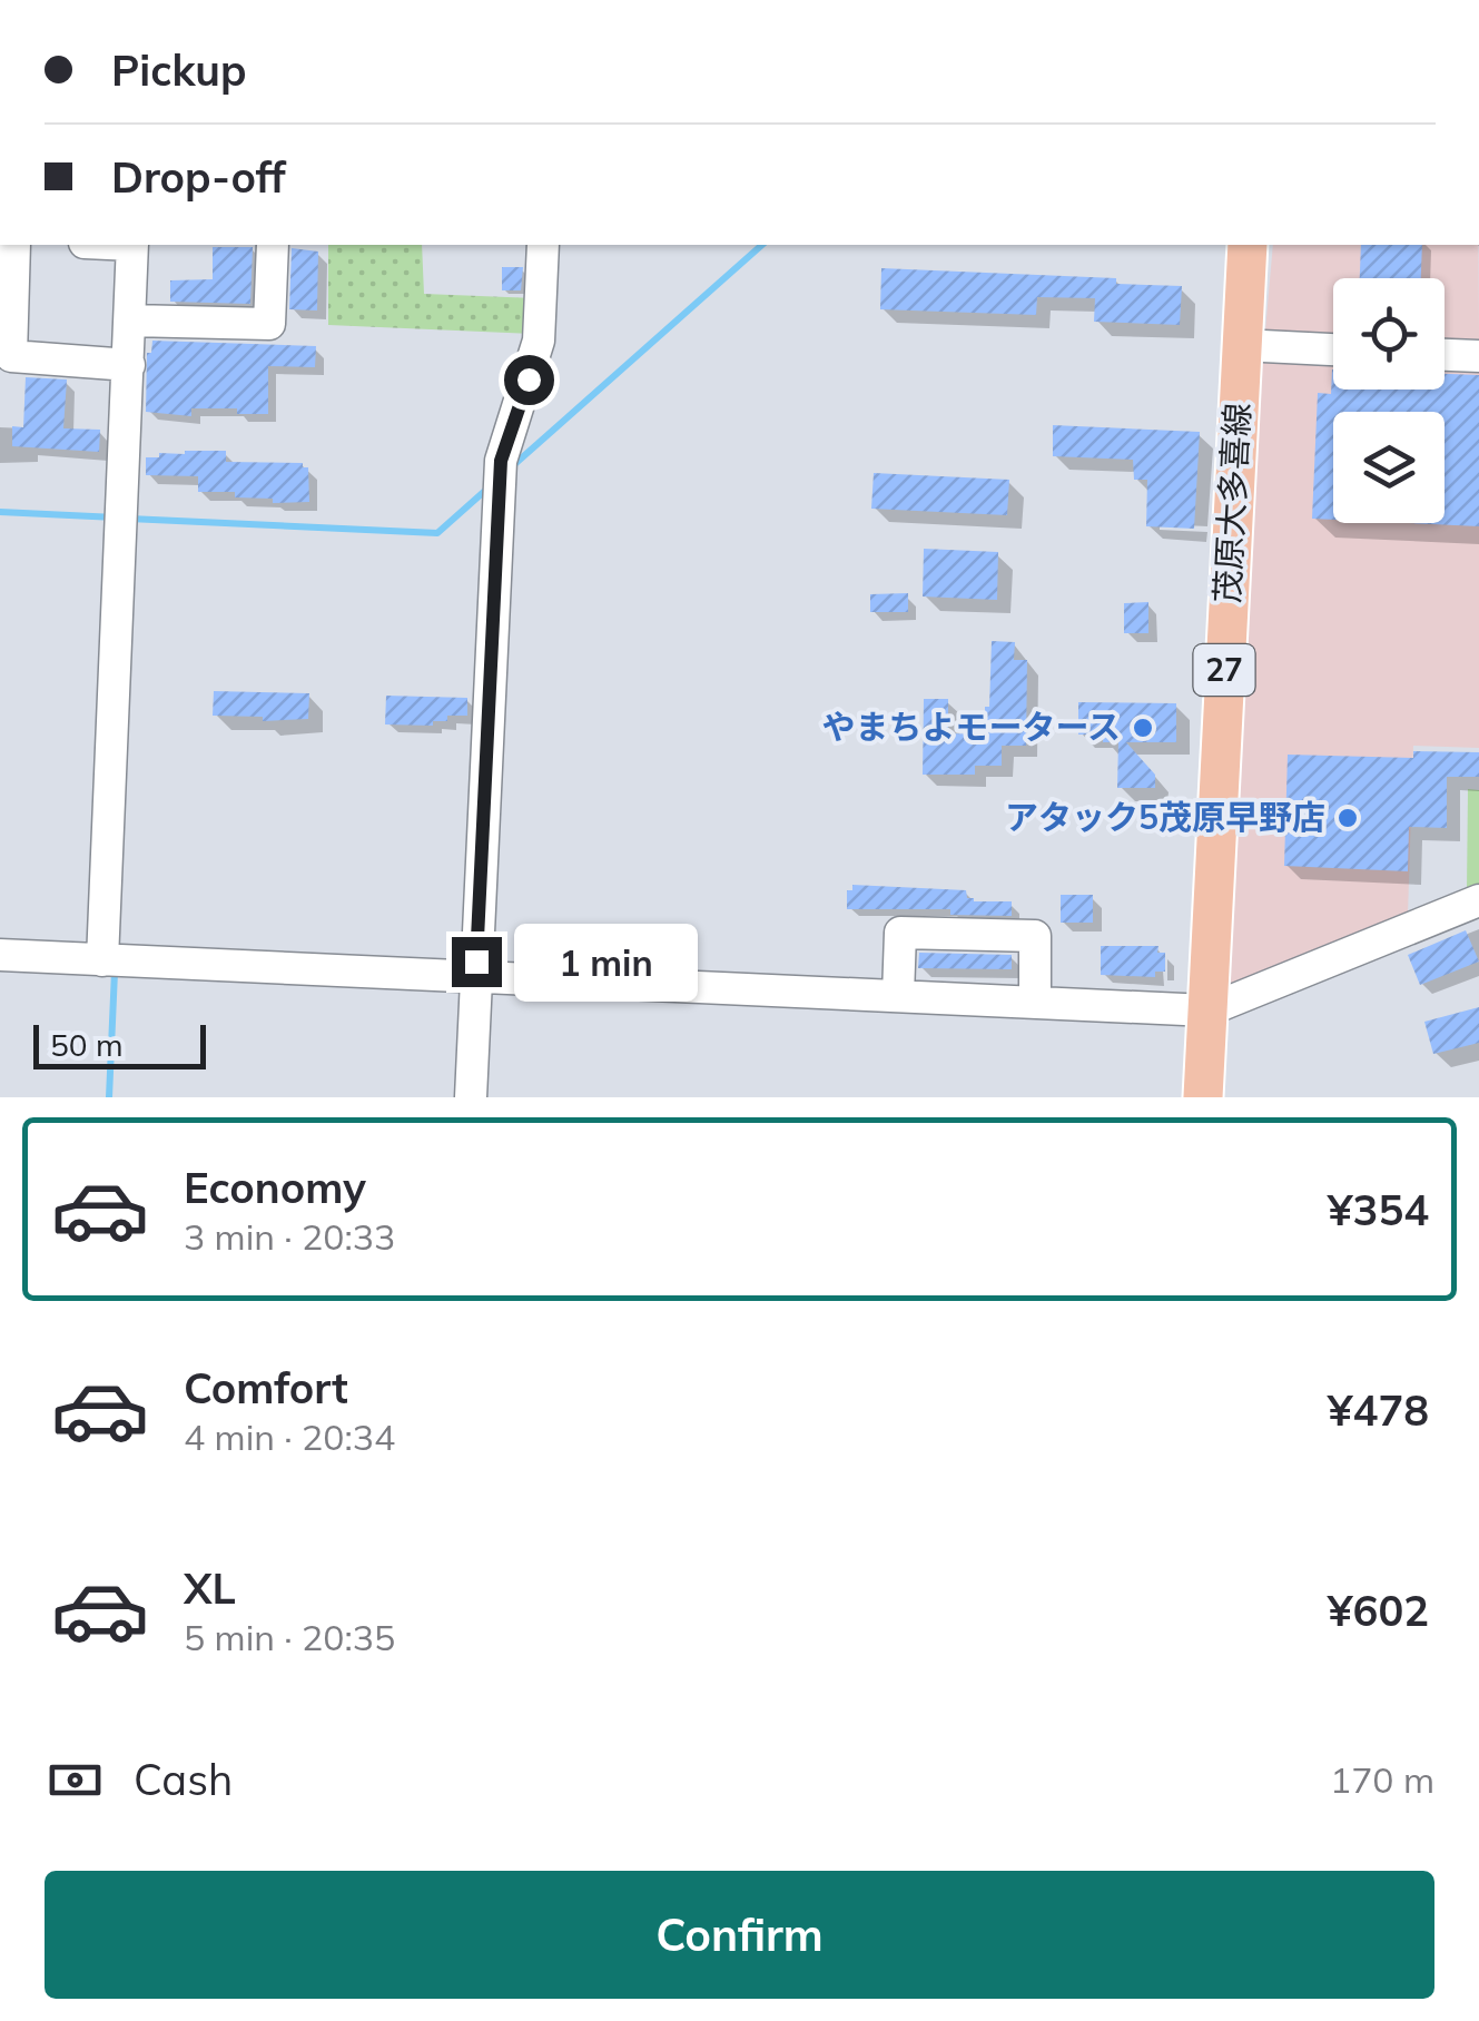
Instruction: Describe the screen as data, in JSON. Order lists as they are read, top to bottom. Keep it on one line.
{"streets":{"main road":["茂原大多喜線","27"]},"places":["やまちよモータース","アタック5茂原早野店"],"scale_bar":"50 m","page":{"banner":["Pickup","Drop-off"],"bubble":"1 min","scale":"50 m","list":[{"name":"Economy","note":"3 min · 20:33","value":"¥354"},{"name":"Comfort","note":"4 min · 20:34","value":"¥478"},{"name":"XL","note":"5 min · 20:35","value":"¥602"}],"pay":["Cash","170 m"],"buttons":"Confirm"}}
